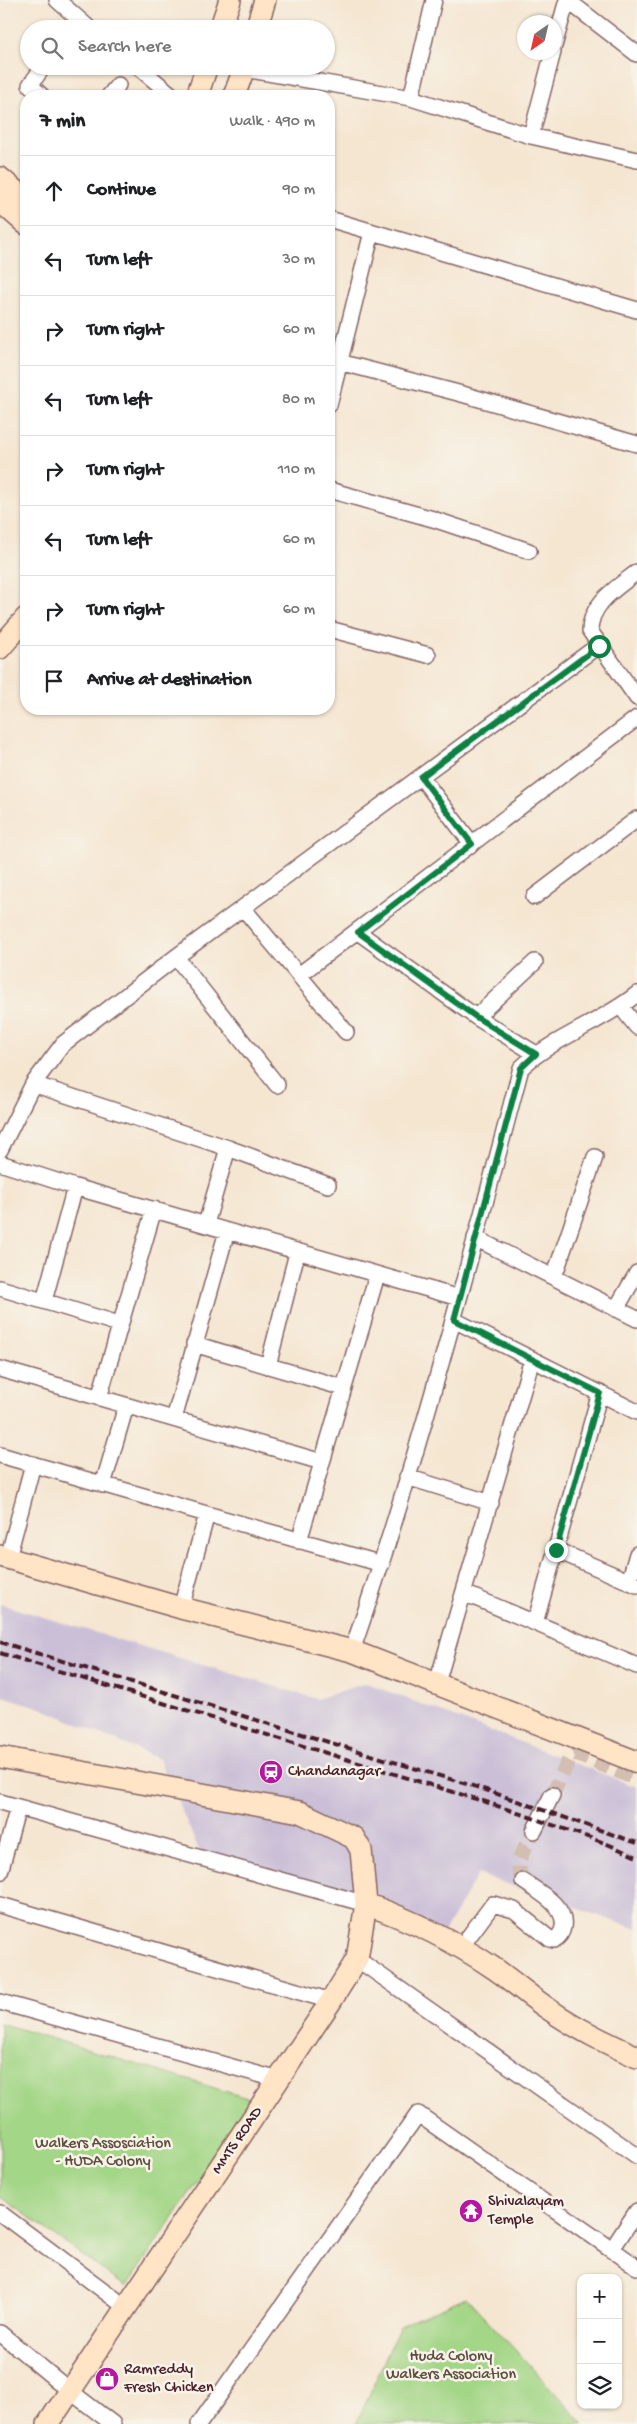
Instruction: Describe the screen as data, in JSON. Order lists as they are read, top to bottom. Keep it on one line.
{"streets":{"street":["MMTS ROAD"]},"parks":["Walkers Assosciation - HUDA Colony","Huda Colony Walkers Association"],"places":{"station":["Chandanagar"],"temple":["Shivalayam Temple"],"shop":["Ramreddy Fresh Chicken"]},"north":"bottom left","page":{"search":"Search here","heading":["7 min","Walk · 490 m"],"list":[["Continue","90 m"],["Turn left","30 m"],["Turn right","60 m"],["Turn left","80 m"],["Turn right","110 m"],["Turn left","60 m"],["Turn right","60 m"],"Arrive at destination"],"map_buttons":["+","−"]}}
